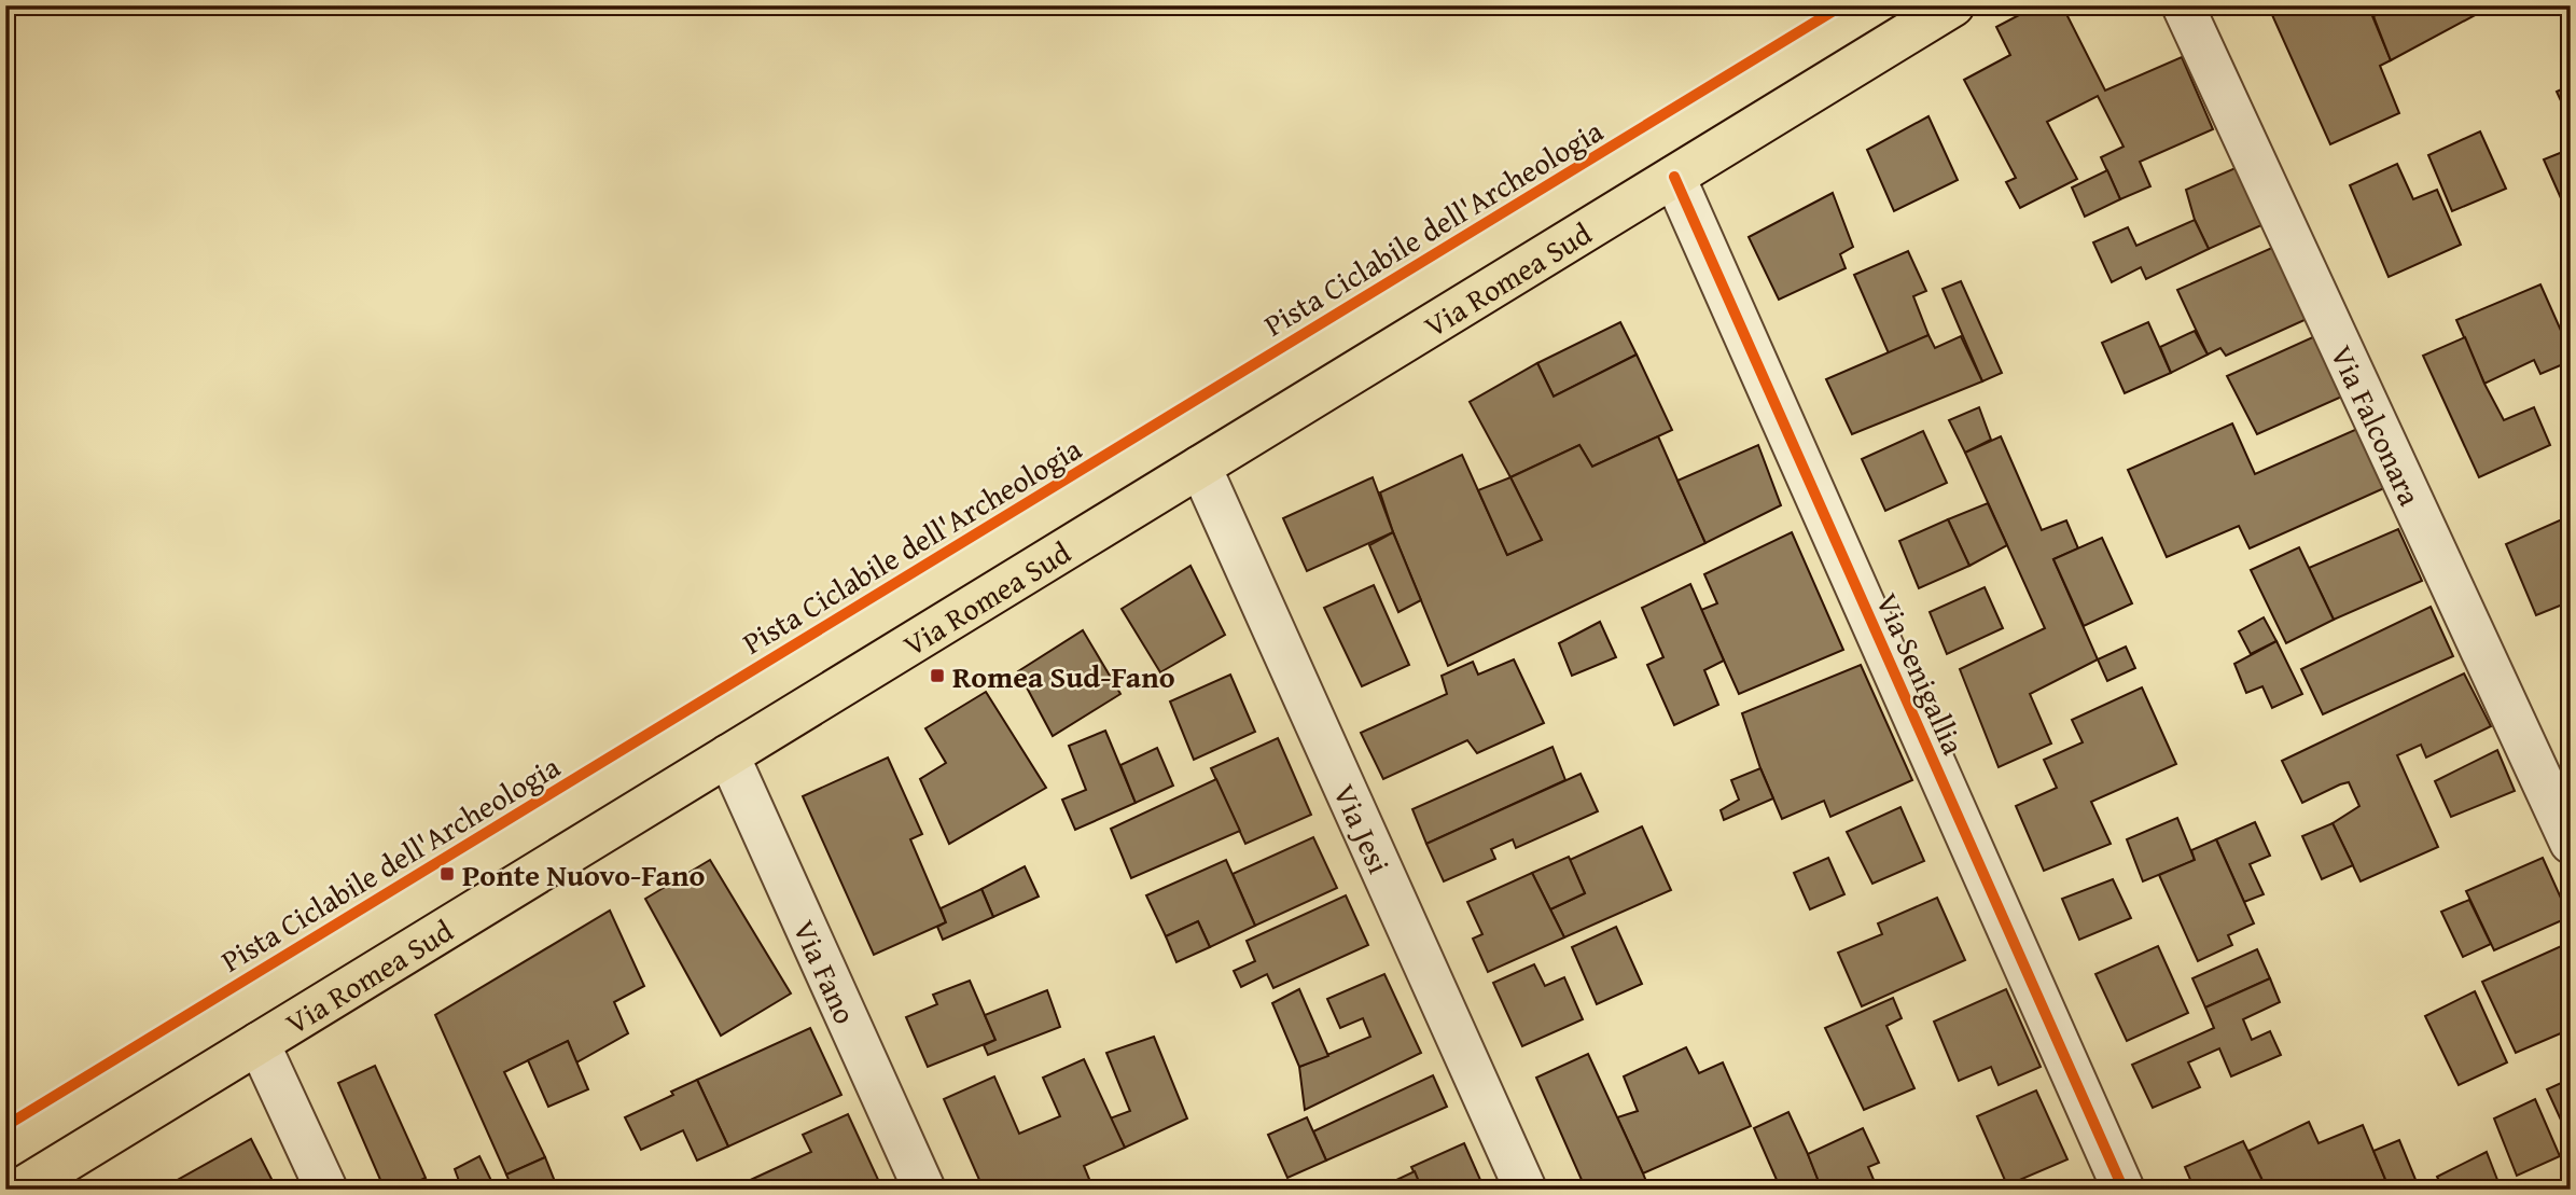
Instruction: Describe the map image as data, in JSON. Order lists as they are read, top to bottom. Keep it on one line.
{"streets":{"main road":["Via Romea Sud"],"street":["Via Falconara","Via Senigallia","Via Jesi","Via Fano"],"cycle path":["Pista Ciclabile dell'Archeologia"]},"crossings":[["Via Romea Sud","Via Senigallia"],["Via Romea Sud","Via Jesi"],["Via Romea Sud","Via Fano"]],"places":{"transit":["Romea Sud-Fano","Ponte Nuovo-Fano"]}}
